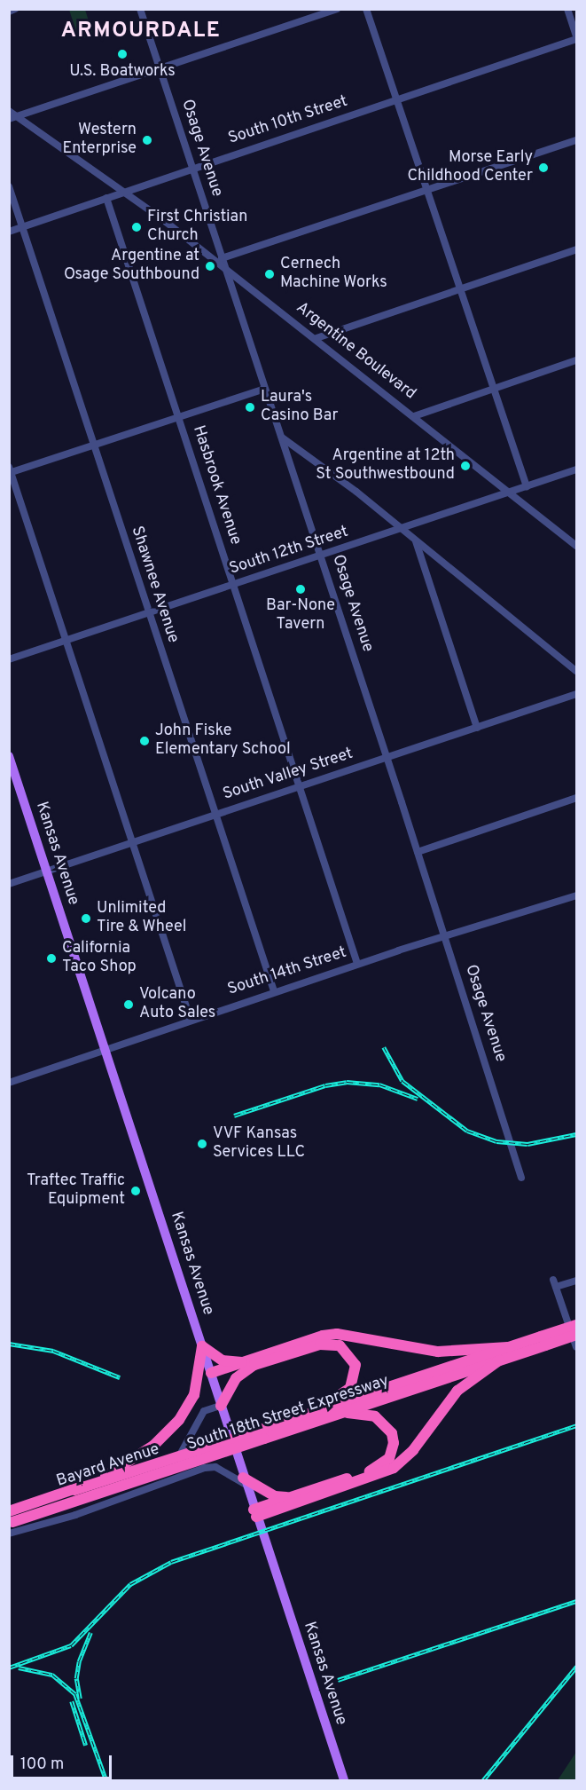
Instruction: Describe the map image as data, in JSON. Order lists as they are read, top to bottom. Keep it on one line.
{"streets":{"highway":["South 18th Street Expressway"],"main road":["Kansas Avenue"],"street":["South 10th Street","Osage Avenue","Argentine Boulevard","Hasbrook Avenue","South 12th Street","Shawnee Avenue","South Valley Street","South 14th Street","Bayard Avenue"]},"crossings":[["South 10th Street","Osage Avenue"],["South 10th Street","Argentine Boulevard"],["South 10th Street","Hasbrook Avenue"],["South 10th Street","Shawnee Avenue"],["Osage Avenue","Argentine Boulevard"],["Osage Avenue","South 12th Street"],["Osage Avenue","South Valley Street"],["Osage Avenue","South 14th Street"],["Argentine Boulevard","South 12th Street"],["Hasbrook Avenue","South 12th Street"],["Hasbrook Avenue","South Valley Street"],["Hasbrook Avenue","South 14th Street"],["South 12th Street","Shawnee Avenue"],["Shawnee Avenue","South Valley Street"],["Shawnee Avenue","South 14th Street"],["South Valley Street","Kansas Avenue"],["Kansas Avenue","South 14th Street"],["Kansas Avenue","Bayard Avenue"],["South 18th Street Expressway","Bayard Avenue"]],"districts":["ARMOURDALE"],"places":["U.S. Boatworks","Western Enterprise","Morse Early Childhood Center","First Christian Church","Argentine at Osage Southbound","Cernech Machine Works","Laura's Casino Bar","Argentine at 12th St Southwestbound","Bar-None Tavern","John Fiske Elementary School","Unlimited Tire & Wheel","California Taco Shop","Volcano Auto Sales","VVF Kansas Services LLC","Traftec Traffic Equipment"],"scale_bar":"100 m"}
